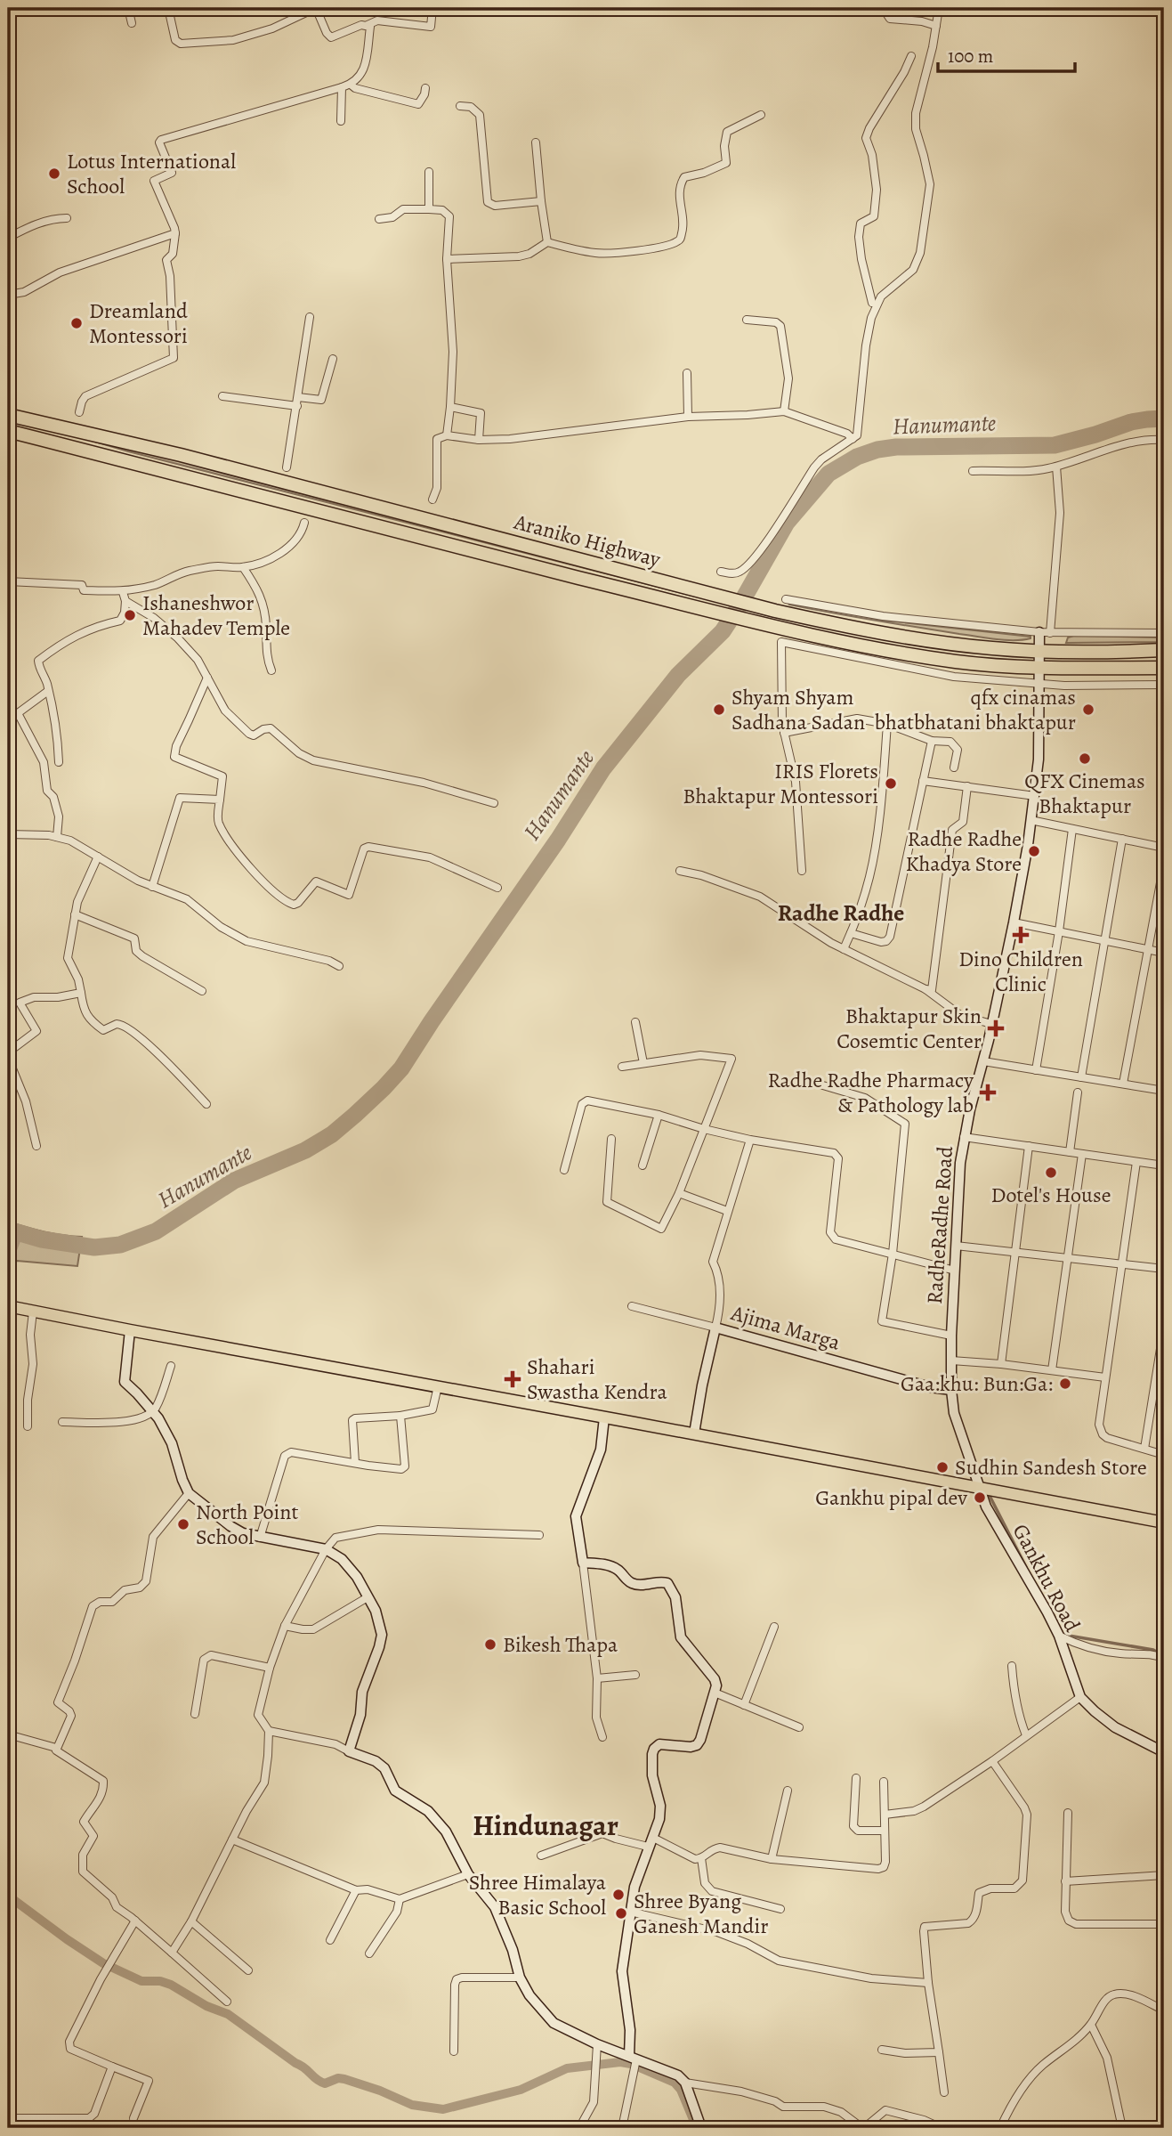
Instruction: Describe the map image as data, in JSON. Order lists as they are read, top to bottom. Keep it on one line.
{"streets":{"highway":["Araniko Highway"],"main road":["RadheRadhe Road","Ajima Marga","Gankhu Road"]},"crossings":[["Araniko Highway","RadheRadhe Road"],["RadheRadhe Road","Ajima Marga"],["RadheRadhe Road","Gankhu Road"]],"districts":["Radhe Radhe","Hindunagar"],"water":["Hanumante"],"places":{"other":["Lotus International School","Dreamland Montessori","Ishaneshwor Mahadev Temple","Shyam Shyam Sadhana Sadan","qfx cinamas bhatbhatani bhaktapur","QFX Cinemas Bhaktapur","IRIS Florets Bhaktapur Montessori","Radhe Radhe Khadya Store","Dotel's House","Gaa:khu: Bun:Ga:","Sudhin Sandesh Store","Gankhu pipal dev","North Point School","Bikesh Thapa","Shree Himalaya Basic School","Shree Byang Ganesh Mandir"],"health":["Dino Children Clinic","Bhaktapur Skin Cosemtic Center","Radhe Radhe Pharmacy & Pathology lab","Shahari Swastha Kendra"]},"scale_bar":"100 m"}
